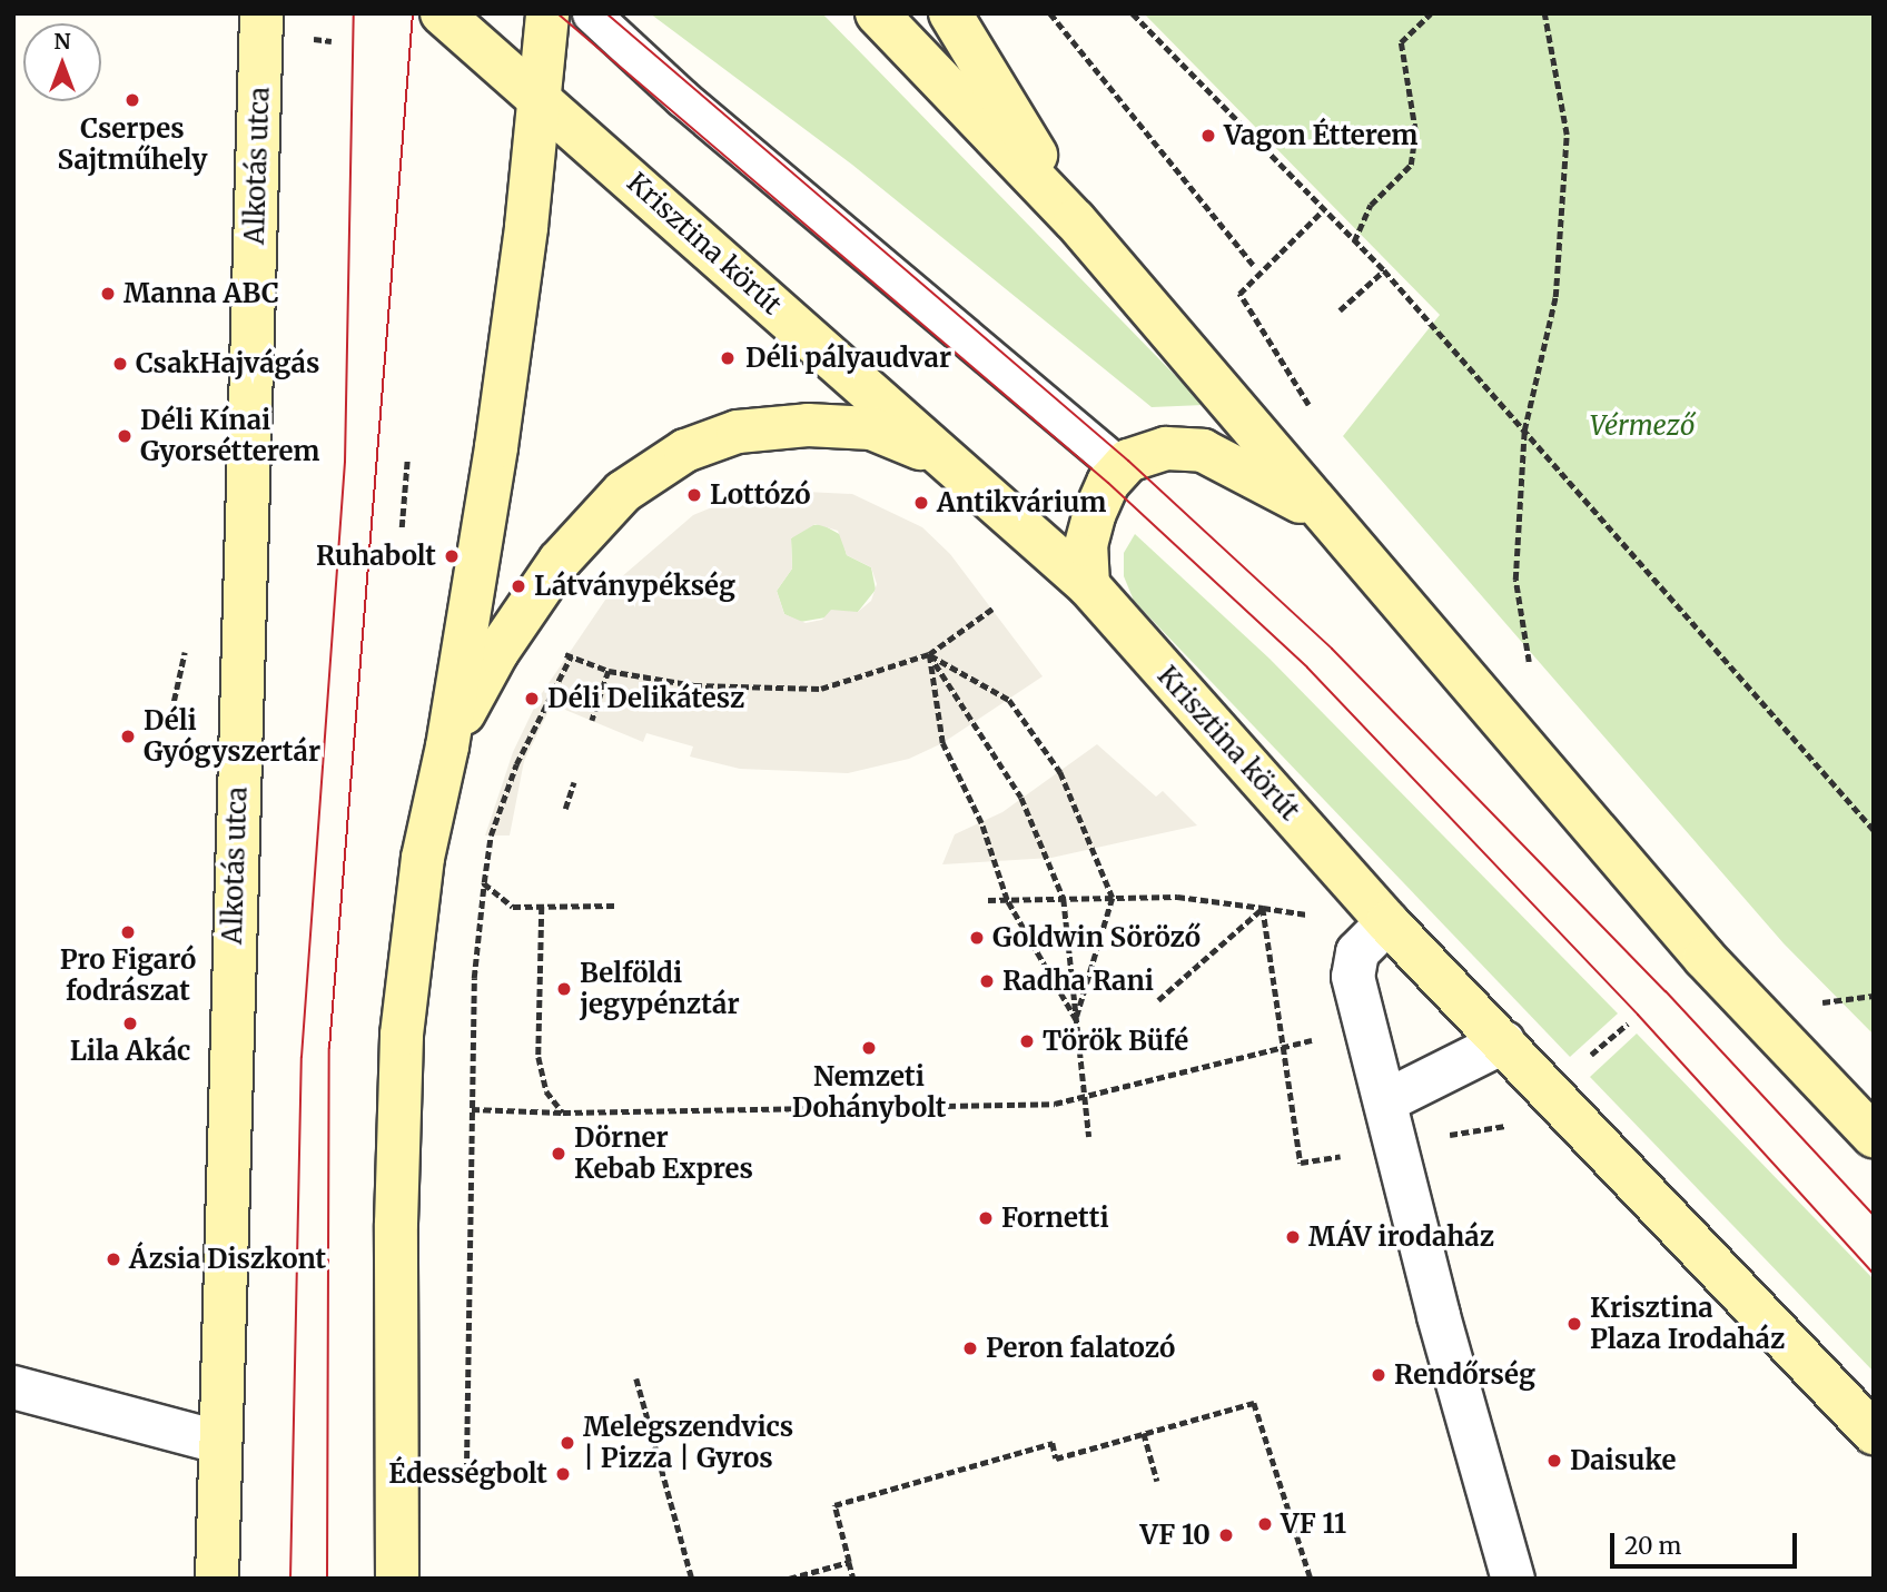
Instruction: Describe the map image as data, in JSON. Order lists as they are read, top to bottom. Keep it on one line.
{"streets":{"street":["Alkotás utca","Krisztina körút"]},"parks":["Vérmező"],"places":["Cserpes Sajtműhely","Vagon Étterem","Manna ABC","Déli pályaudvar","CsakHajvágás","Déli Kínai Gyorsétterem","Lottózó","Antikvárium","Ruhabolt","Látványpékség","Déli Delikátesz","Déli Gyógyszertár","Pro Figaró fodrászat","Goldwin Söröző","Radha Rani","Belföldi jegypénztár","Lila Akác","Török Büfé","Nemzeti Dohánybolt","Dörner Kebab Expres","Fornetti","MÁV irodaház","Ázsia Diszkont","Krisztina Plaza Irodaház","Peron falatozó","Rendőrség","Melegszendvics | Pizza | Gyros","Daisuke","Édességbolt","VF 11","VF 10"],"scale_bar":"20 m","north":"top"}
